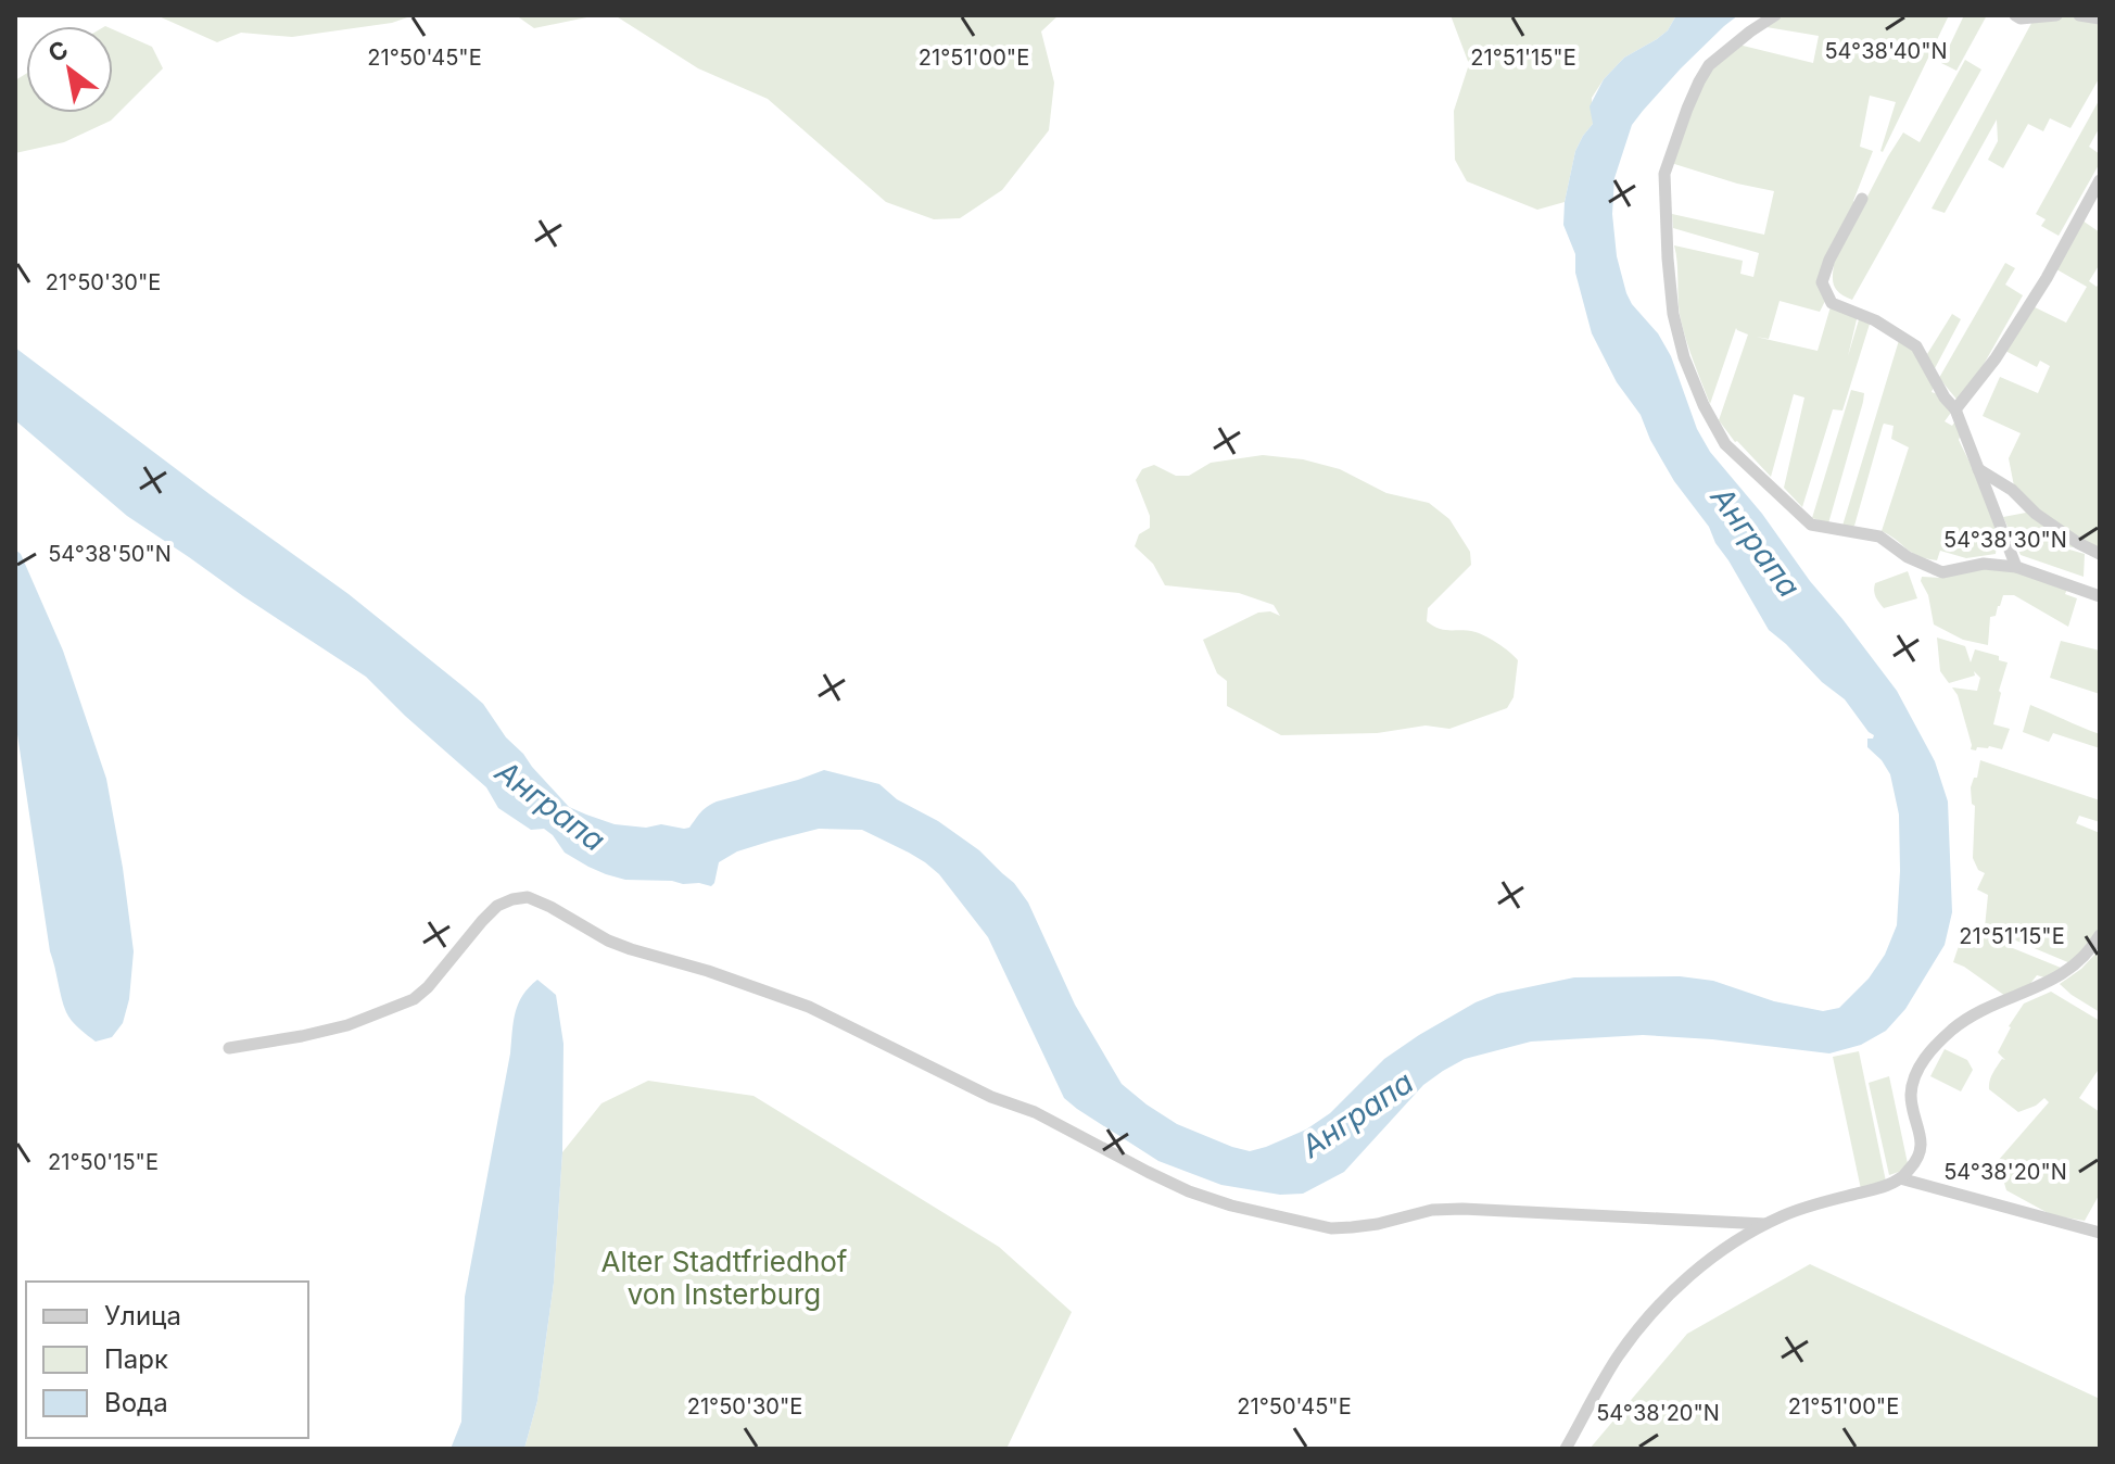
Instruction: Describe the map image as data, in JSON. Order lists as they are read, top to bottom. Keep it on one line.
{"water":["Анграпа"],"parks":["Alter Stadtfriedhof von Insterburg"],"legend":["Улица","Парк","Вода"],"north":"top left","coordinates":["54°38'40\"N","21°50'45\"E","21°51'00\"E","21°51'15\"E","21°50'30\"E","54°38'30\"N","54°38'50\"N","21°50'15\"E","54°38'20\"N"]}
